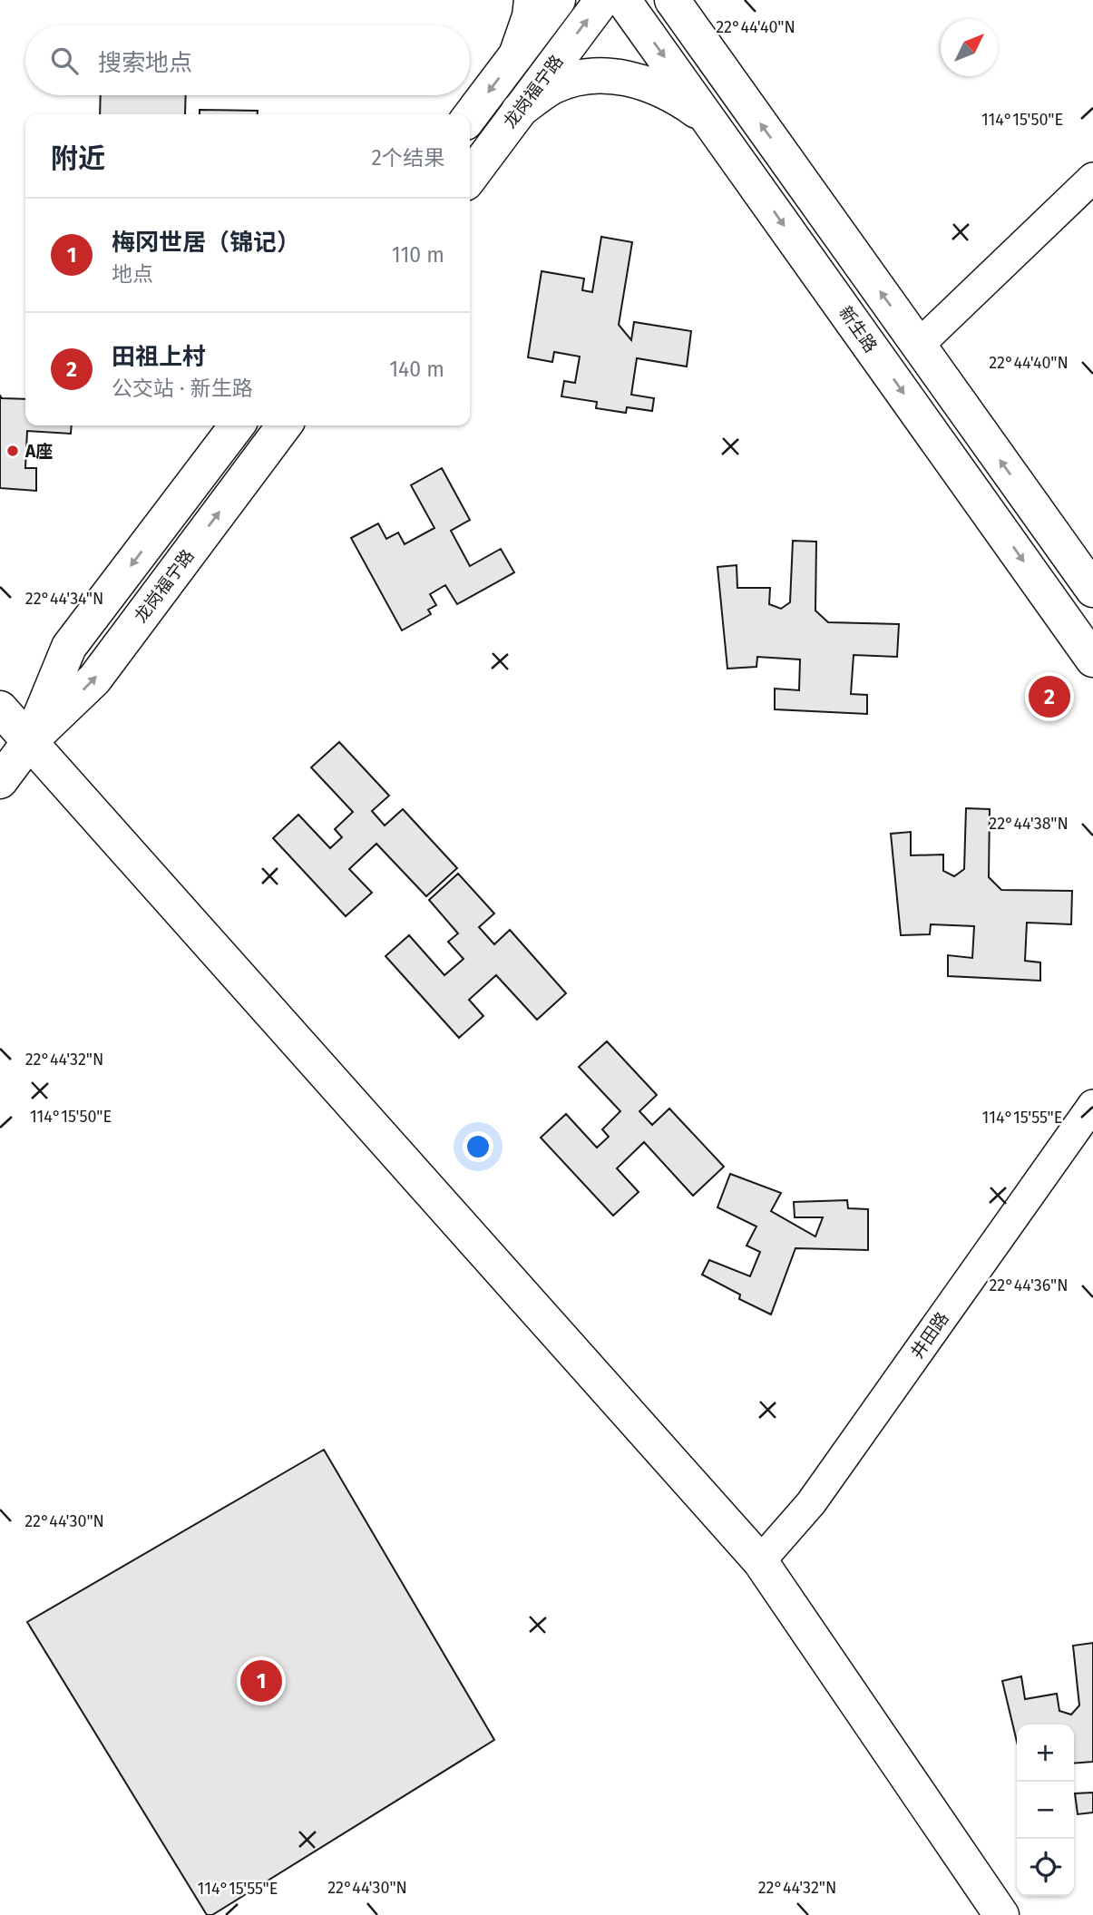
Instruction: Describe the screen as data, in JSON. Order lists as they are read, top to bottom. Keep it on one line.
{"streets":{"street":["龙岗福宁路","新生路","井田路"]},"places":["A座"],"north":"top right","page":{"search":"搜索地点","heading":["附近","2个结果"],"list":[{"mark":"1","name":"梅冈世居（锦记）","note":"地点","value":"110 m"},{"mark":"2","name":"田祖上村","note":"公交站 · 新生路","value":"140 m"}],"pins":["2","1"],"map_buttons":["+","−"]},"coordinates":["22°44'40\"N","114°15'50\"E","22°44'34\"N","22°44'38\"N","22°44'32\"N","114°15'55\"E","22°44'36\"N","22°44'30\"N"]}
